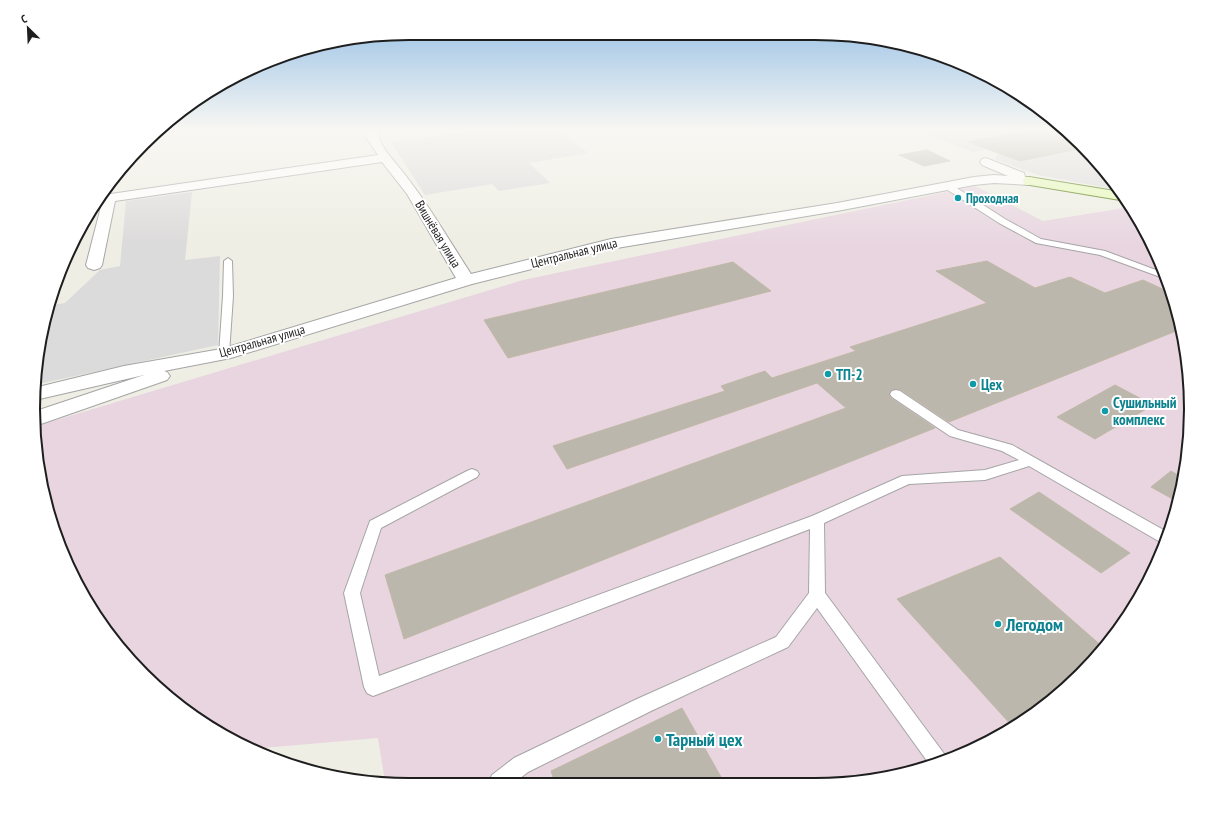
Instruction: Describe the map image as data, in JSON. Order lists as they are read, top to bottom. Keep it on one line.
{"streets":{"street":["Вишнёвая улица","Центральная улица"]},"crossings":[["Вишнёвая улица","Центральная улица"]],"places":["Проходная","ТП-2","Цех","Сушильный комплекс","Легодом","Тарный цех"],"north":"top left"}
